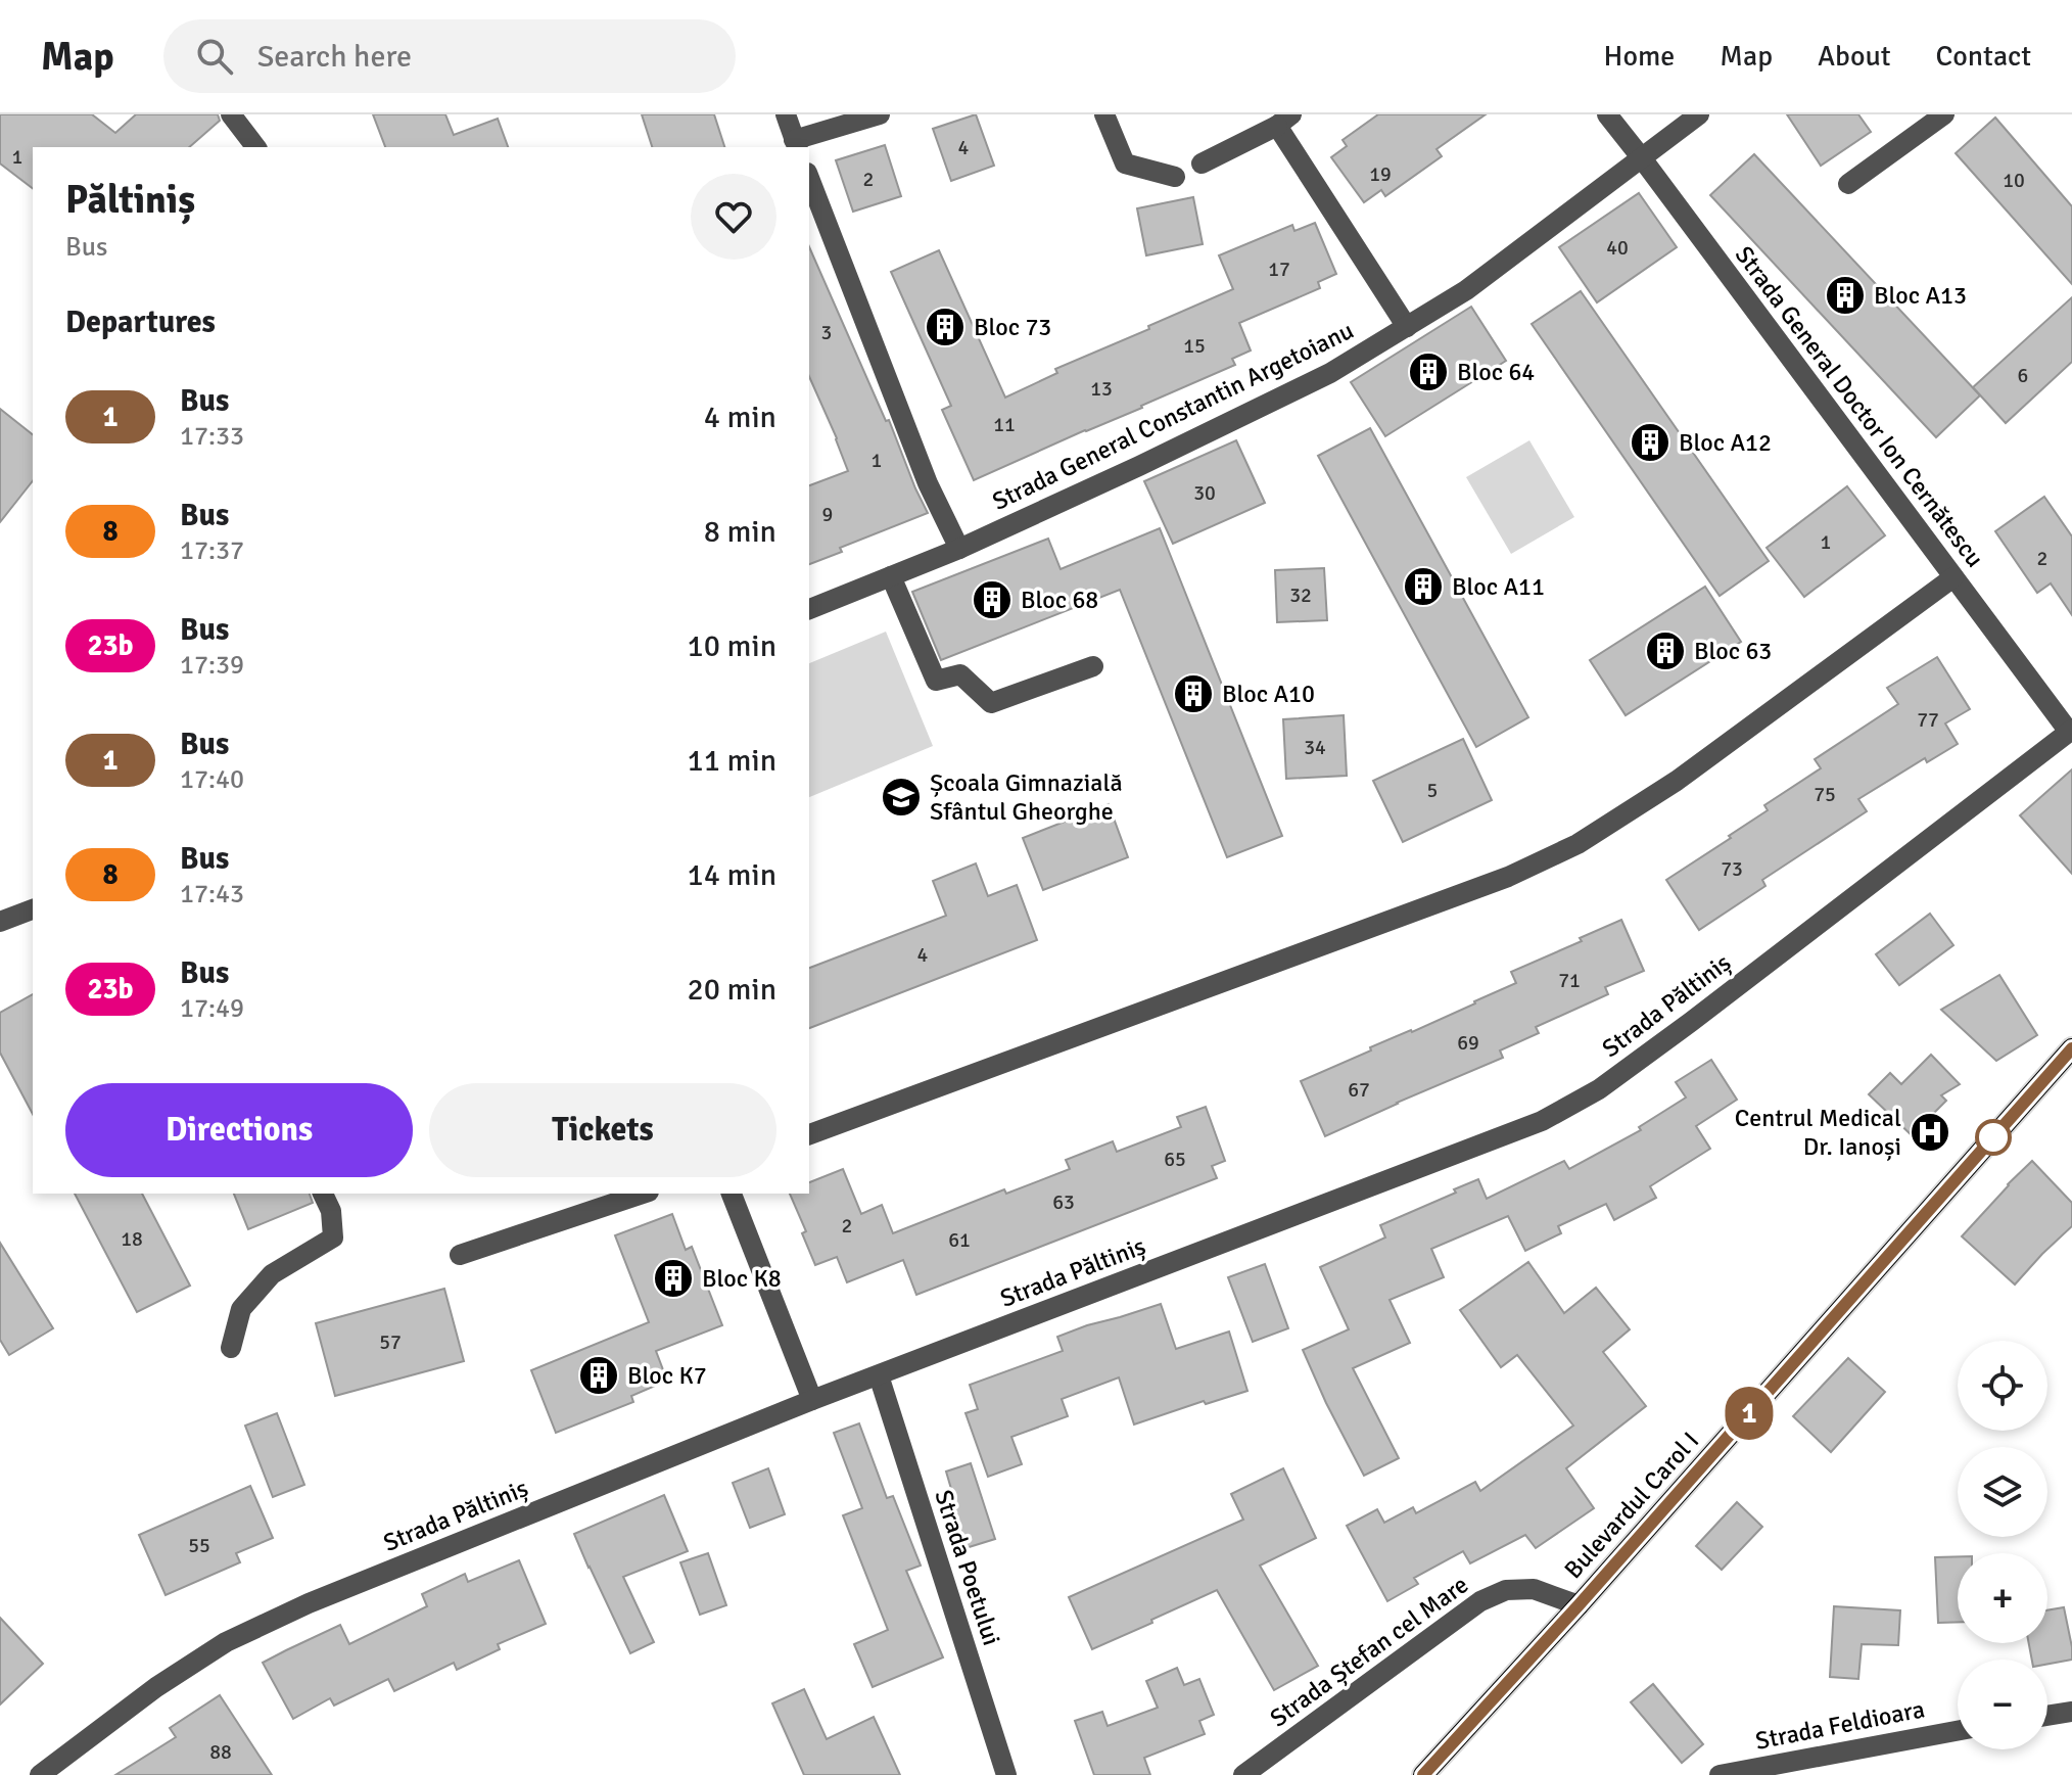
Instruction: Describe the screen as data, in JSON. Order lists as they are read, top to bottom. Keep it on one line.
{"streets":{"main road":["Bulevardul Carol I"],"street":["Strada General Doctor Ion Cernătescu","Strada General Constantin Argetoianu","Strada Păltiniș","Strada Poetului","Strada Ștefan cel Mare","Strada Feldioara"]},"crossings":[["Strada General Doctor Ion Cernătescu","Strada General Constantin Argetoianu"],["Strada General Doctor Ion Cernătescu","Strada Păltiniș"],["Strada Păltiniș","Strada Poetului"],["Bulevardul Carol I","Strada Ștefan cel Mare"]],"places":{"building":["Bloc A13","Bloc 73","Bloc 64","Bloc A12","Bloc A11","Bloc 68","Bloc 63","Bloc A10","Bloc K8","Bloc K7"],"school or university":["Școala Gimnazială Sfântul Gheorghe"],"hospital":["Centrul Medical Dr. Ianoși"]},"lines":["bus line 1"],"house_numbers":["4","1","19","2","10","40","17","3","15","6","13","11","1","30","9","1","2","32","77","34","5","75","73","4","71","69","67","65","63","2","18","61","57","55","88"],"page":{"header":"Map","search":"Search here","nav":["Home","Map","About","Contact"],"on_map":"1","heading":[["Păltiniș","Bus"],"Departures"],"list":[{"mark":"1","name":"Bus","note":"17:33","value":"4 min"},{"mark":"8","name":"Bus","note":"17:37","value":"8 min"},{"mark":"23b","name":"Bus","note":"17:39","value":"10 min"},{"mark":"1","name":"Bus","note":"17:40","value":"11 min"},{"mark":"8","name":"Bus","note":"17:43","value":"14 min"},{"mark":"23b","name":"Bus","note":"17:49","value":"20 min"}],"buttons":["Directions","Tickets"],"map_buttons":["+","−"]}}
